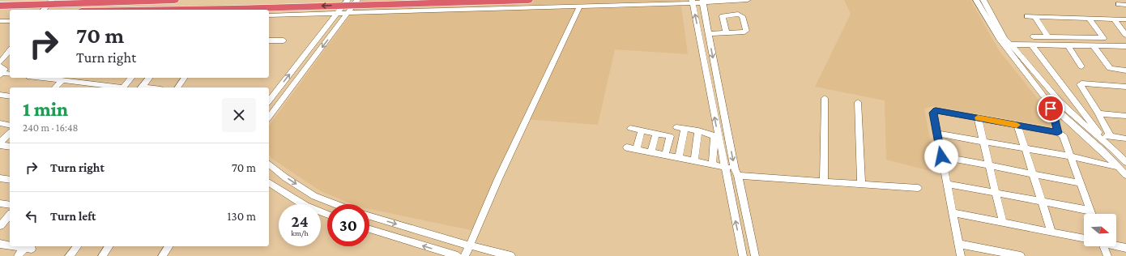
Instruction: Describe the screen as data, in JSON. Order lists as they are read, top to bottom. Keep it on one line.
{"north":"right","page":{"turn":["70 m","Turn right"],"heading":["1 min","240 m · 16:48"],"list":[{"name":"Turn right","value":"70 m"},{"name":"Turn left","value":"130 m"}],"speed":"24 km/h","limit":"30"}}
